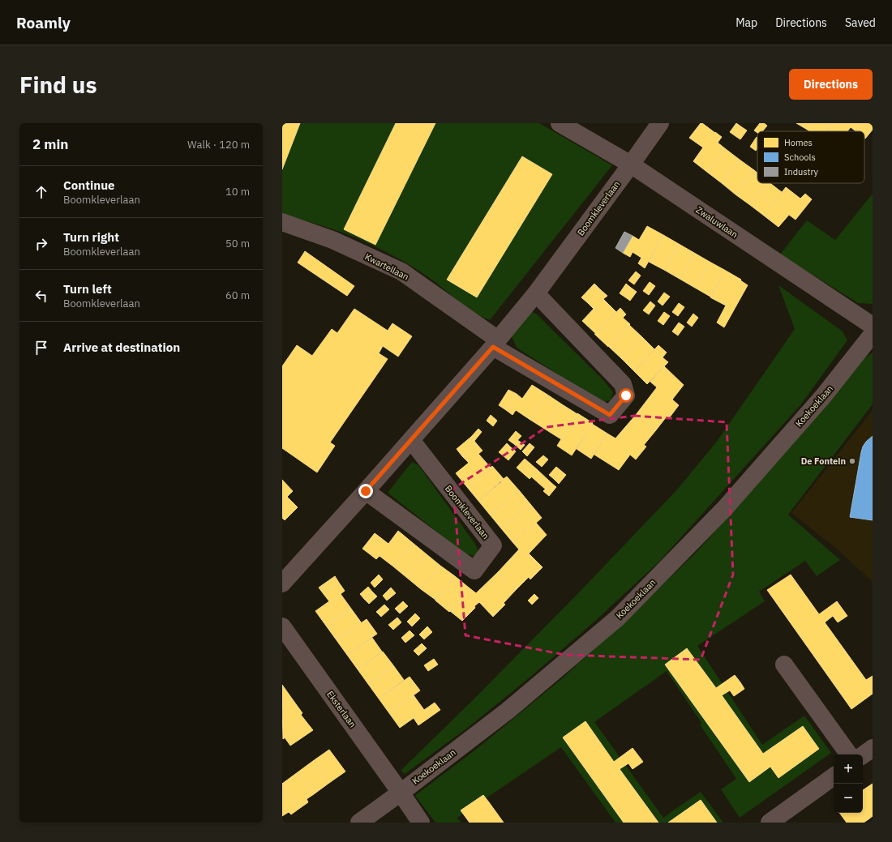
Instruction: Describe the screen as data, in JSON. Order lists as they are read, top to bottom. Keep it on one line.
{"streets":{"street":["Boomkleverlaan","Zwaluwlaan","Kwartellaan","Koekoeklaan","Eksterlaan"]},"crossings":[["Boomkleverlaan","Zwaluwlaan"],["Boomkleverlaan","Kwartellaan"],["Koekoeklaan","Eksterlaan"]],"places":["De Fontein"],"legend":["Homes","Schools","Industry"],"page":{"header":"Roamly","nav":["Map","Directions","Saved"],"buttons":"Directions","title":"Find us","heading":["2 min","Walk · 120 m"],"list":[["Continue","Boomkleverlaan","10 m"],["Turn right","Boomkleverlaan","50 m"],["Turn left","Boomkleverlaan","60 m"],"Arrive at destination"],"map_buttons":["+","−"]}}
